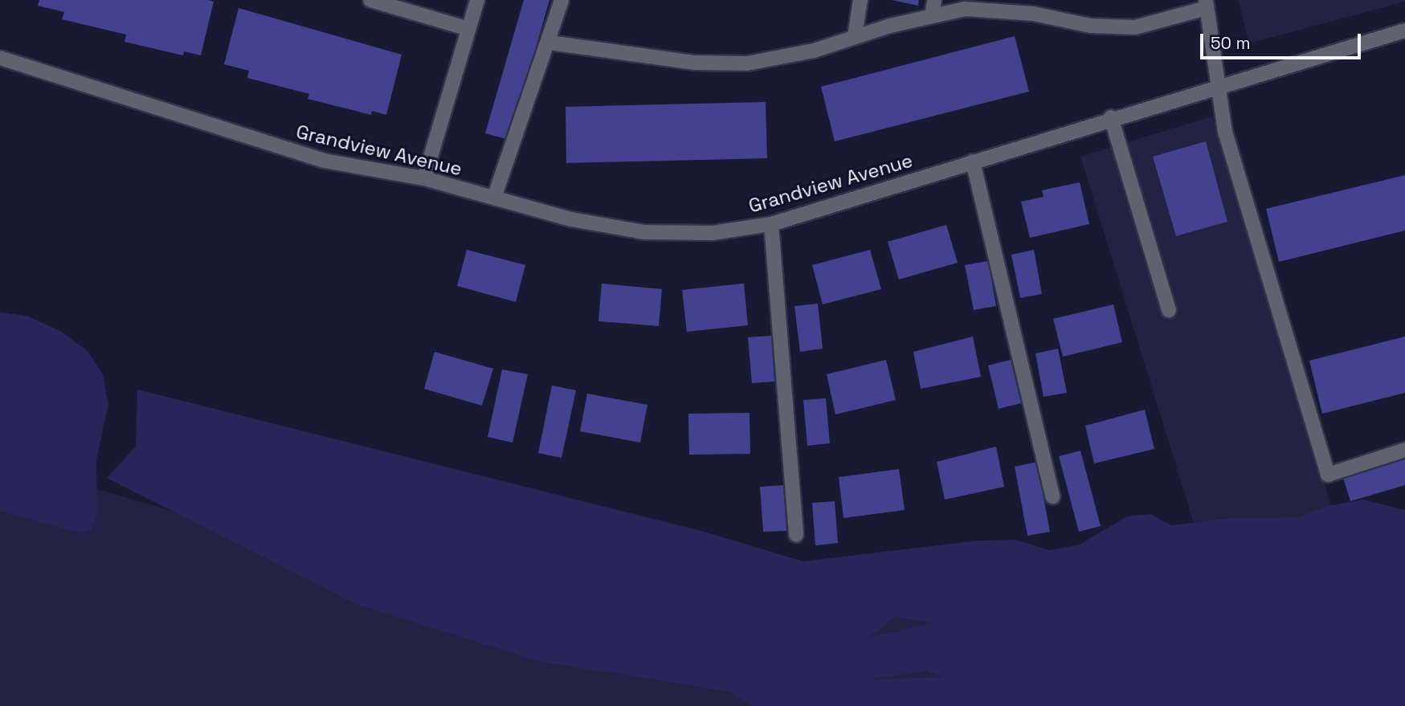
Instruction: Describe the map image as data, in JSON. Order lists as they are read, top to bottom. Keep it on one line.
{"streets":{"street":["Grandview Avenue"]},"scale_bar":"50 m"}
